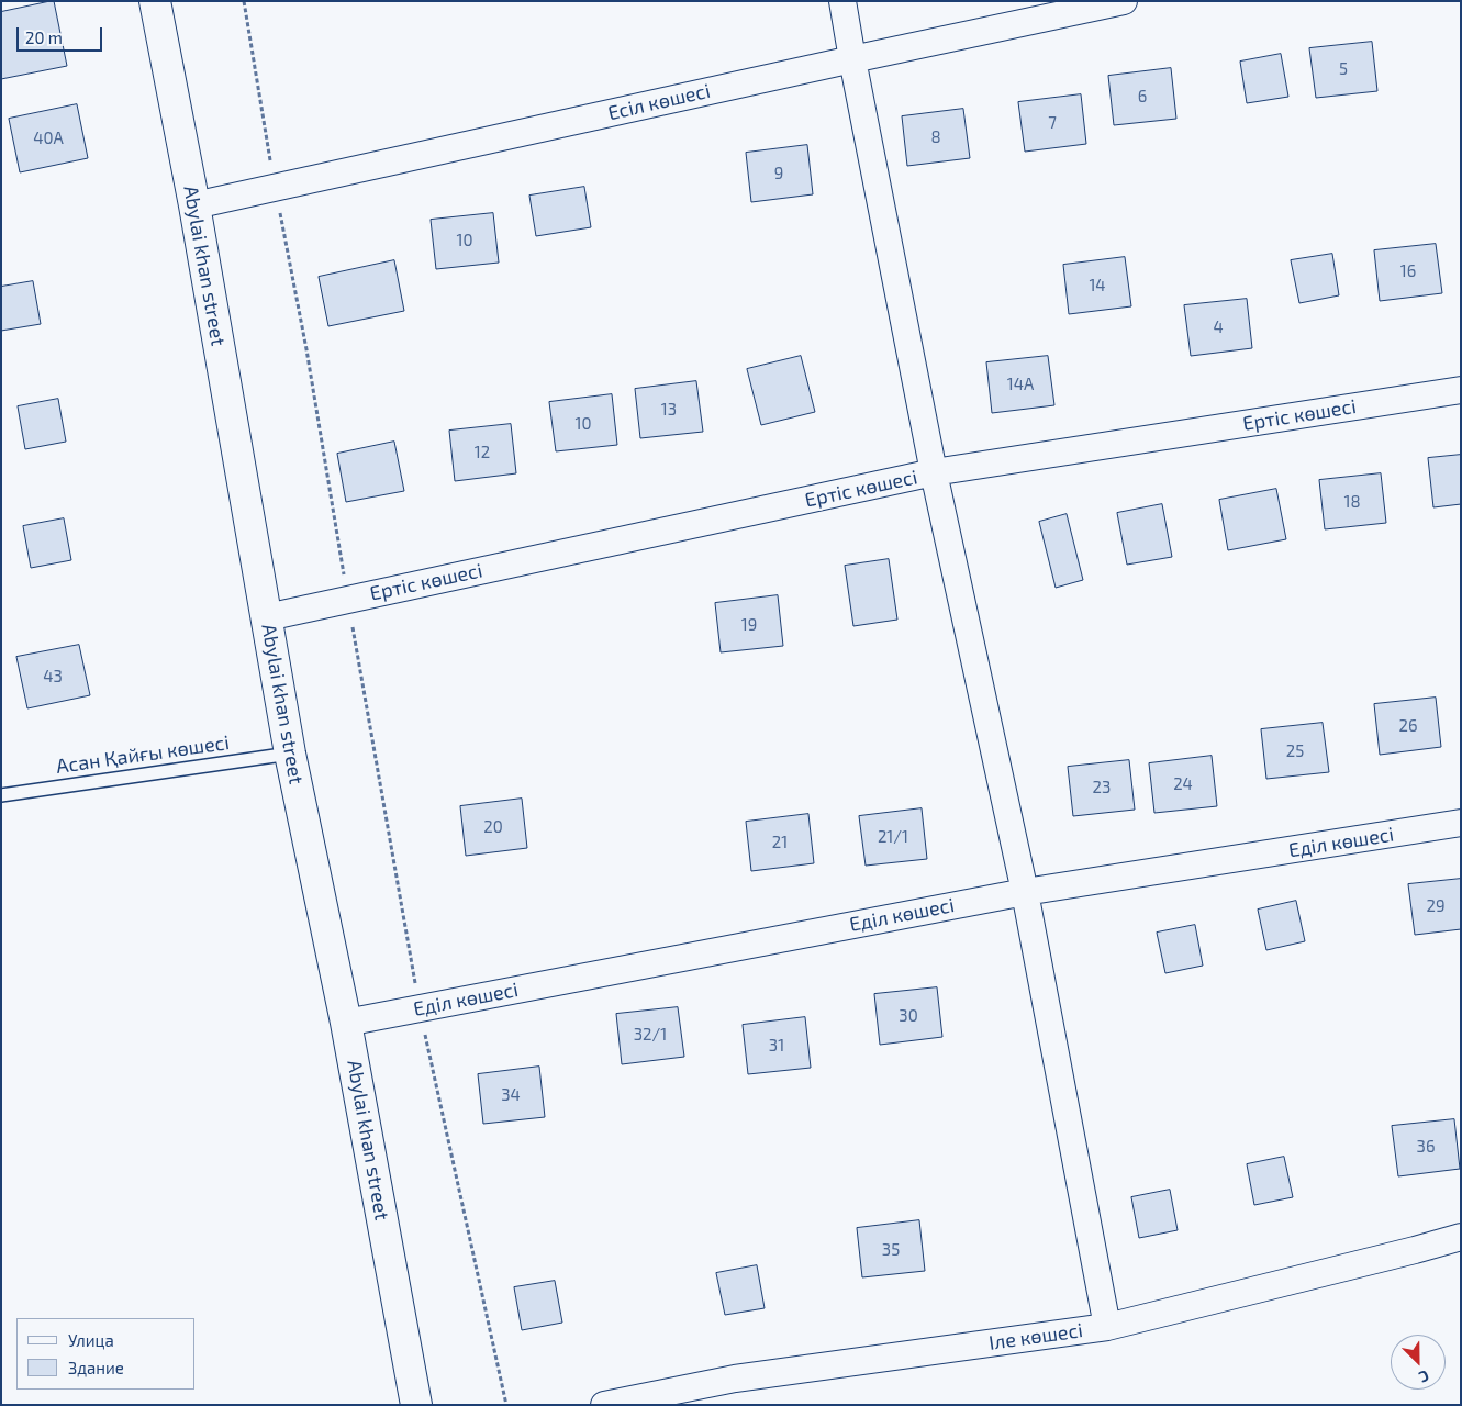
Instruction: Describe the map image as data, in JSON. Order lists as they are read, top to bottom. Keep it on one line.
{"streets":{"street":["Есіл көшесі","Abylai khan street","Ертіс көшесі","Еділ көшесі","Іле көшесі"],"lane":["Асан Қайғы көшесі"]},"crossings":[["Есіл көшесі","Abylai khan street"],["Abylai khan street","Ертіс көшесі"],["Abylai khan street","Асан Қайғы көшесі"],["Abylai khan street","Еділ көшесі"]],"house_numbers":["5","6","7","8","40А","9","10","16","14","4","14А","13","10","12","18","19","43","26","25","24","23","20","21/1","21","29","30","32/1","31","34","36","35"],"legend":["Улица","Здание"],"scale_bar":"20 m","north":"bottom right"}
